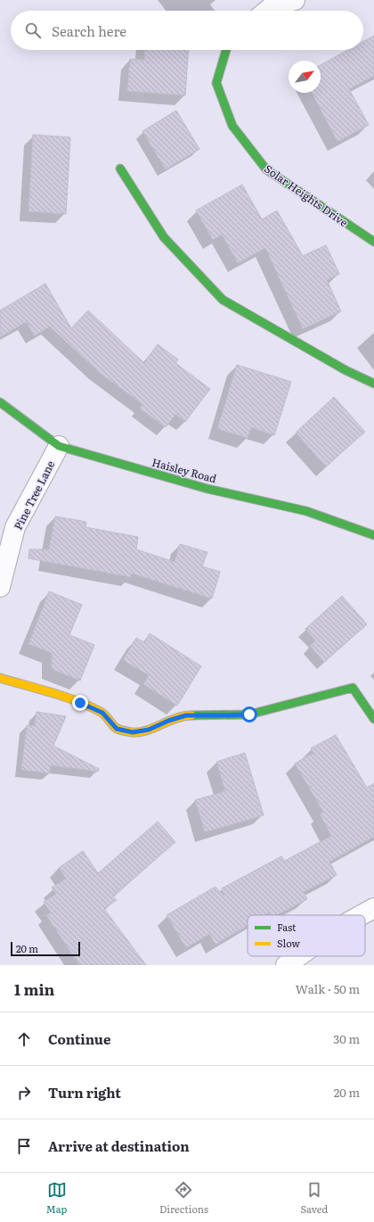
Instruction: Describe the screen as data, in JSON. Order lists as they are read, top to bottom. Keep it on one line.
{"streets":{"street":["Solar Heights Drive","Haisley Road","Pine Tree Lane"]},"crossings":[["Haisley Road","Pine Tree Lane"]],"legend":["Fast","Slow"],"scale_bar":"20 m","north":"top right","page":{"search":"Search here","scale":"20 m","heading":["1 min","Walk · 50 m"],"list":[["Continue","30 m"],["Turn right","20 m"],"Arrive at destination"],"nav":["Map","Directions","Saved"]}}
